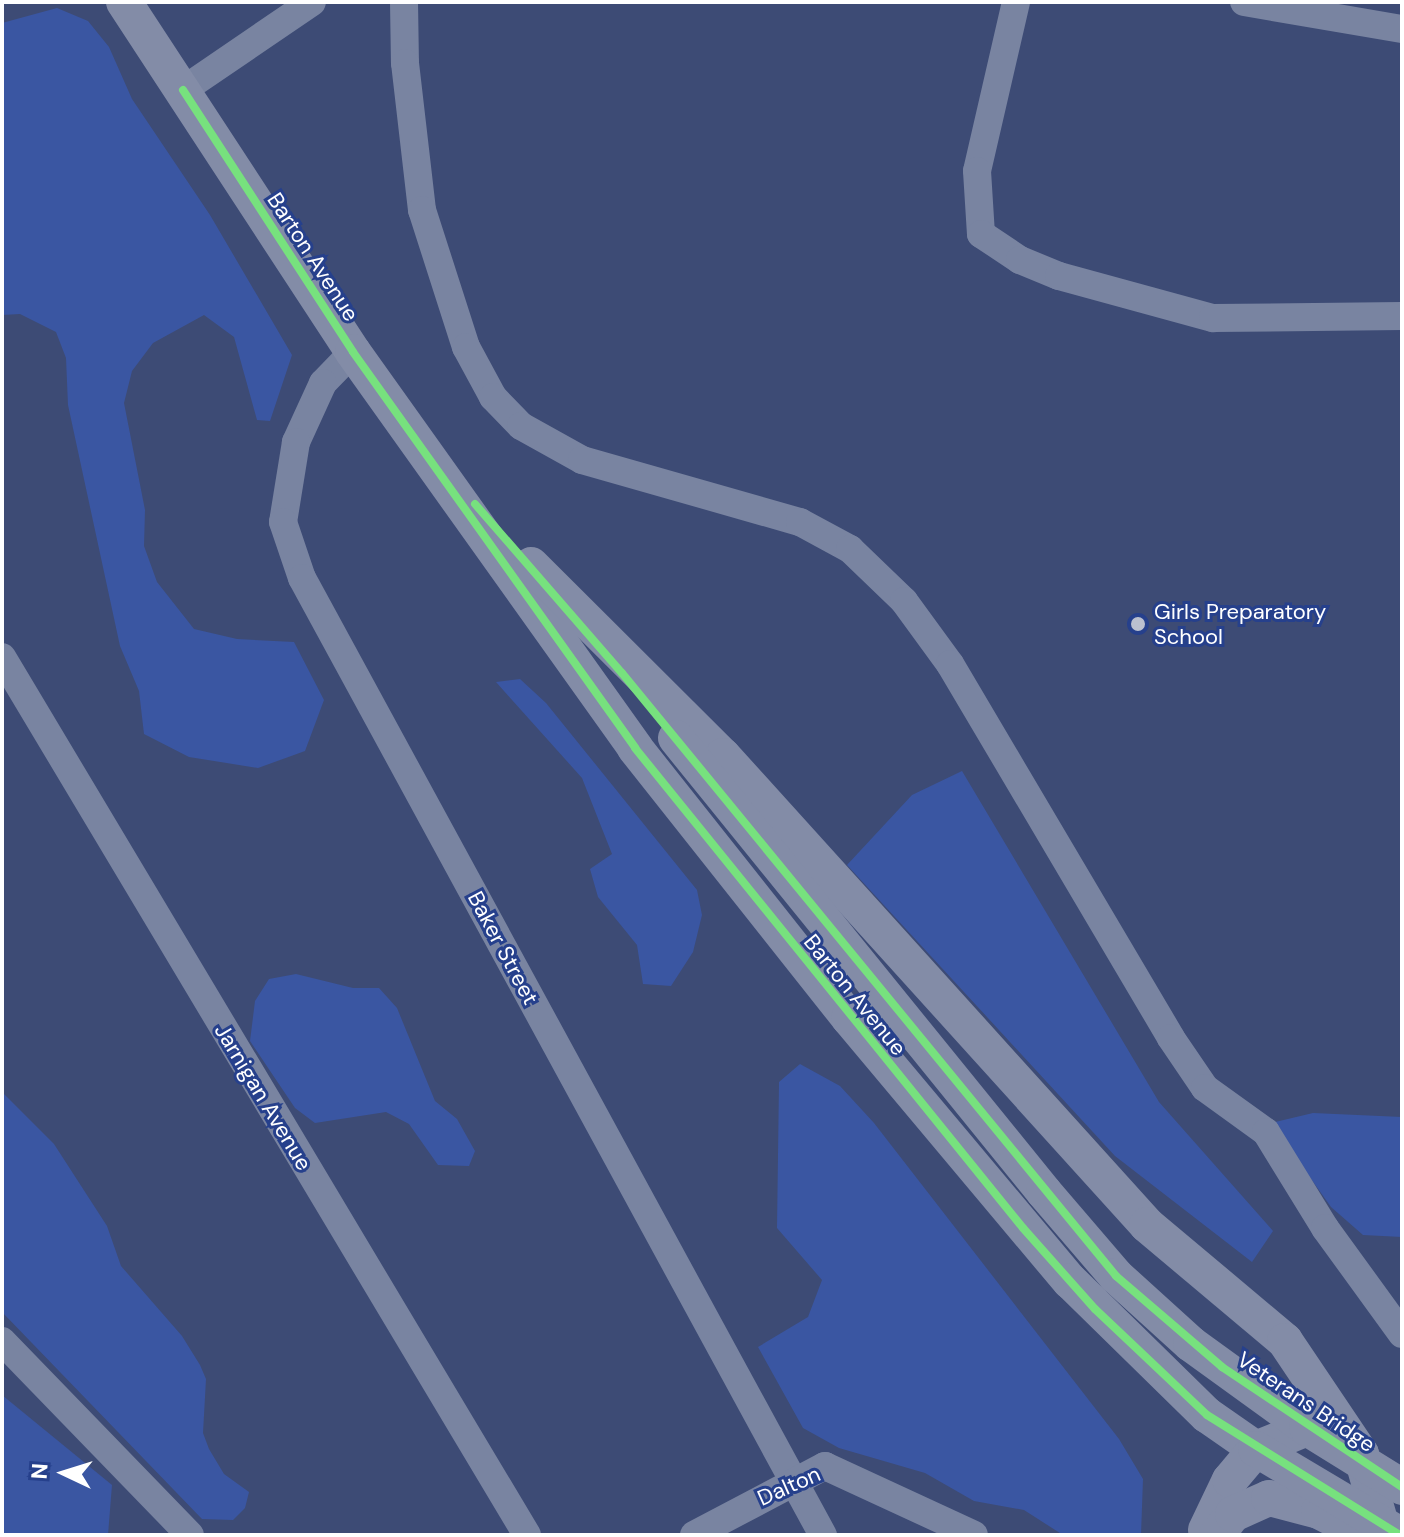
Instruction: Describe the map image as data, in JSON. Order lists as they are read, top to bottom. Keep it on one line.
{"streets":{"main road":["Barton Avenue","Veterans Bridge"],"street":["Baker Street","Jarnigan Avenue","Dalton"]},"crossings":[["Barton Avenue","Baker Street"],["Barton Avenue","Veterans Bridge"],["Baker Street","Dalton"]],"places":["Girls Preparatory School"],"north":"left"}
